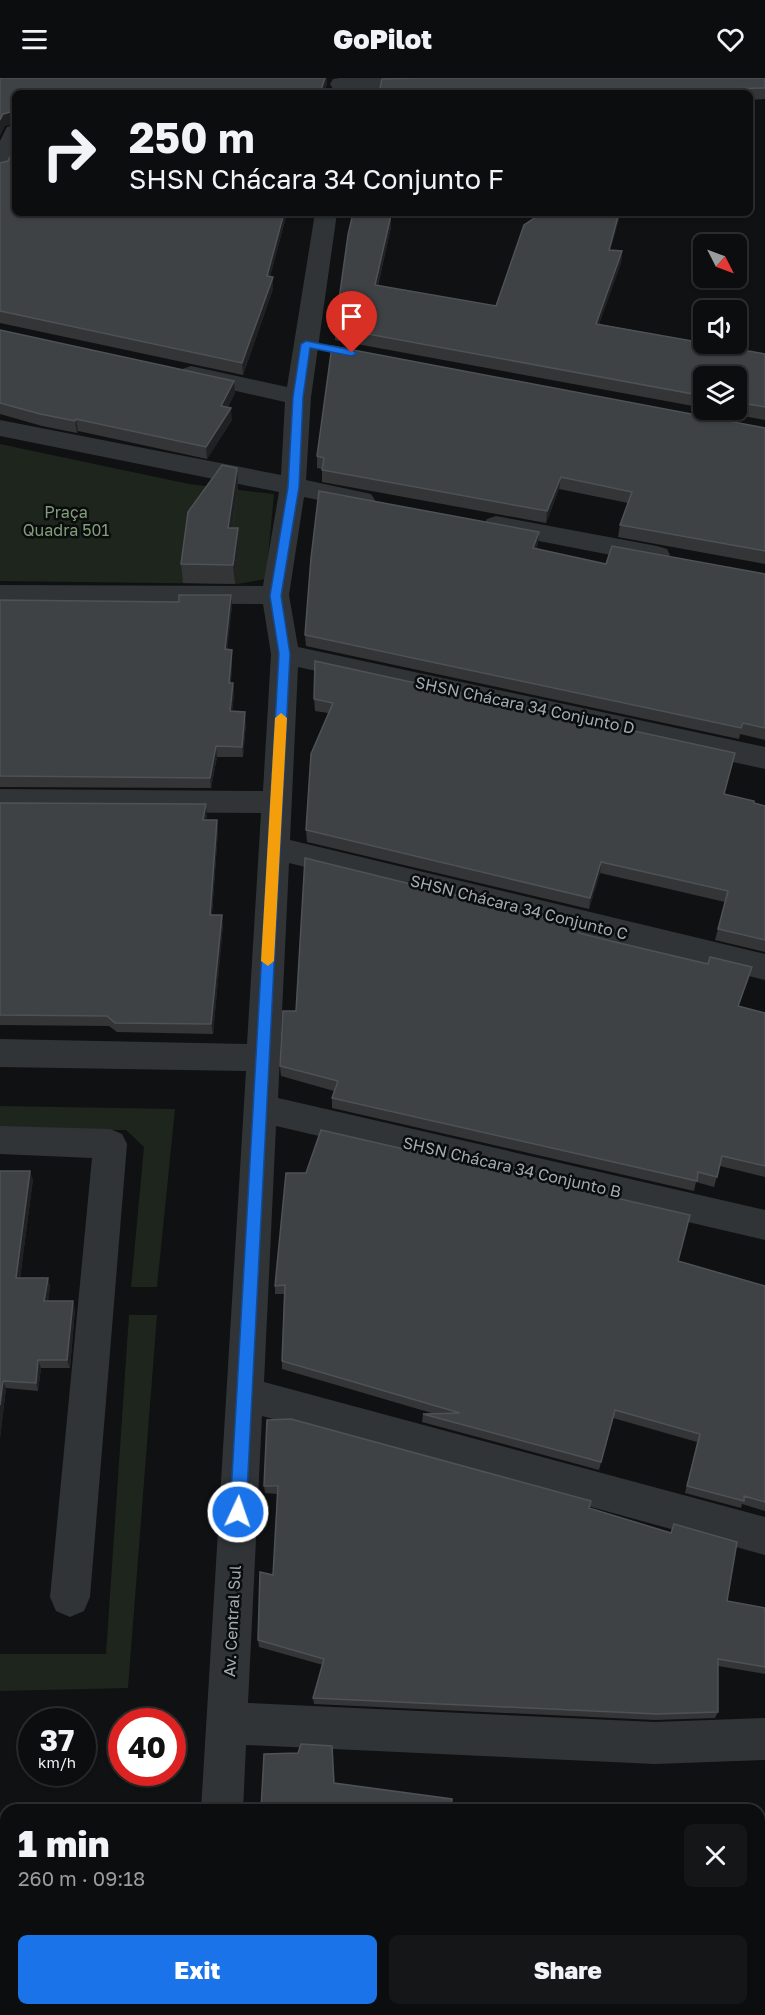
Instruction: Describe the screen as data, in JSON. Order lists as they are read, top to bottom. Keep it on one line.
{"streets":{"street":["SHSN Chácara 34 Conjunto D","SHSN Chácara 34 Conjunto C","SHSN Chácara 34 Conjunto B","Av. Central Sul"]},"crossings":[["SHSN Chácara 34 Conjunto D","Av. Central Sul"],["SHSN Chácara 34 Conjunto C","Av. Central Sul"],["SHSN Chácara 34 Conjunto B","Av. Central Sul"]],"parks":["Praça Quadra 501"],"north":"bottom right","page":{"header":"GoPilot","turn":["250 m","SHSN Chácara 34 Conjunto F"],"speed":"37 km/h","limit":"40","heading":["1 min","260 m · 09:18"],"buttons":["Exit","Share"]}}
